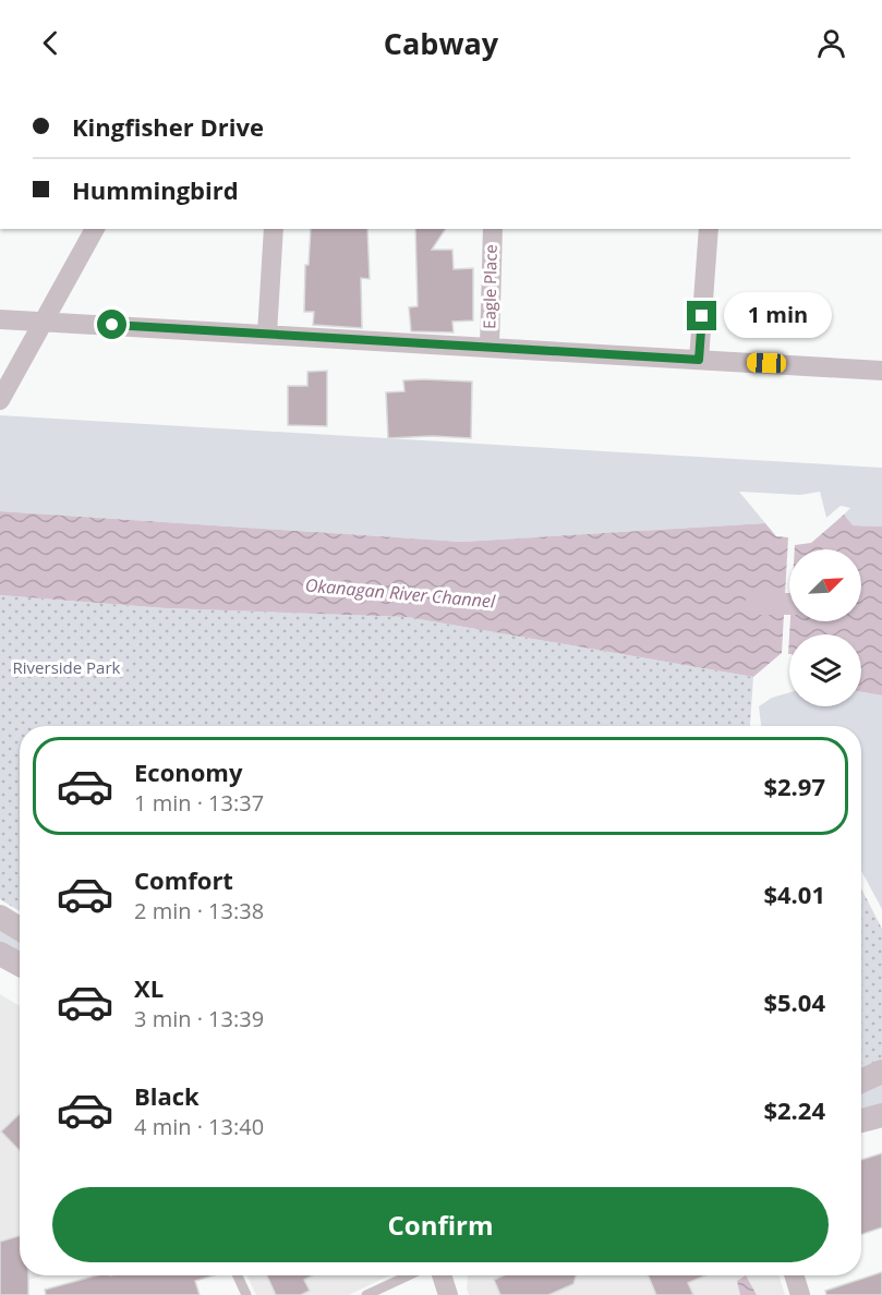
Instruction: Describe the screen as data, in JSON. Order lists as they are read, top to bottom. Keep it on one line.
{"streets":{"street":["Eagle Place"]},"water":["Okanagan River Channel"],"parks":["Riverside Park"],"north":"top right","page":{"header":"Cabway","banner":["Kingfisher Drive","Hummingbird"],"bubble":"1 min","list":[{"name":"Economy","note":"1 min · 13:37","value":"$2.97"},{"name":"Comfort","note":"2 min · 13:38","value":"$4.01"},{"name":"XL","note":"3 min · 13:39","value":"$5.04"},{"name":"Black","note":"4 min · 13:40","value":"$2.24"}],"buttons":"Confirm"}}
